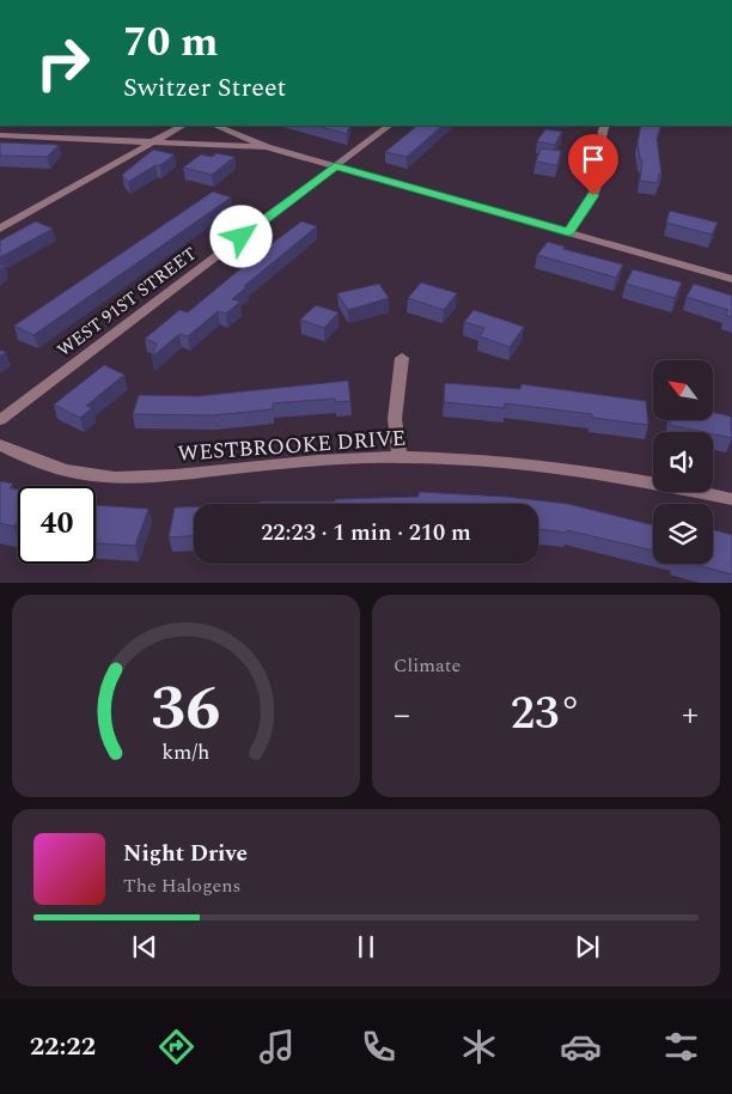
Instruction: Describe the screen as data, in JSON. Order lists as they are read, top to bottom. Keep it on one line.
{"streets":{"street":["WEST 91ST STREET","WESTBROOKE DRIVE"]},"north":"top left","page":{"turn":["70 m","Switzer Street"],"limit":"40","trip":"22:23 · 1 min · 210 m","tile":"Climate","heat":["−","23°","+"],"song":["Night Drive","The Halogens"],"tabs":"22:22","gauge":["36","km/h"]}}
